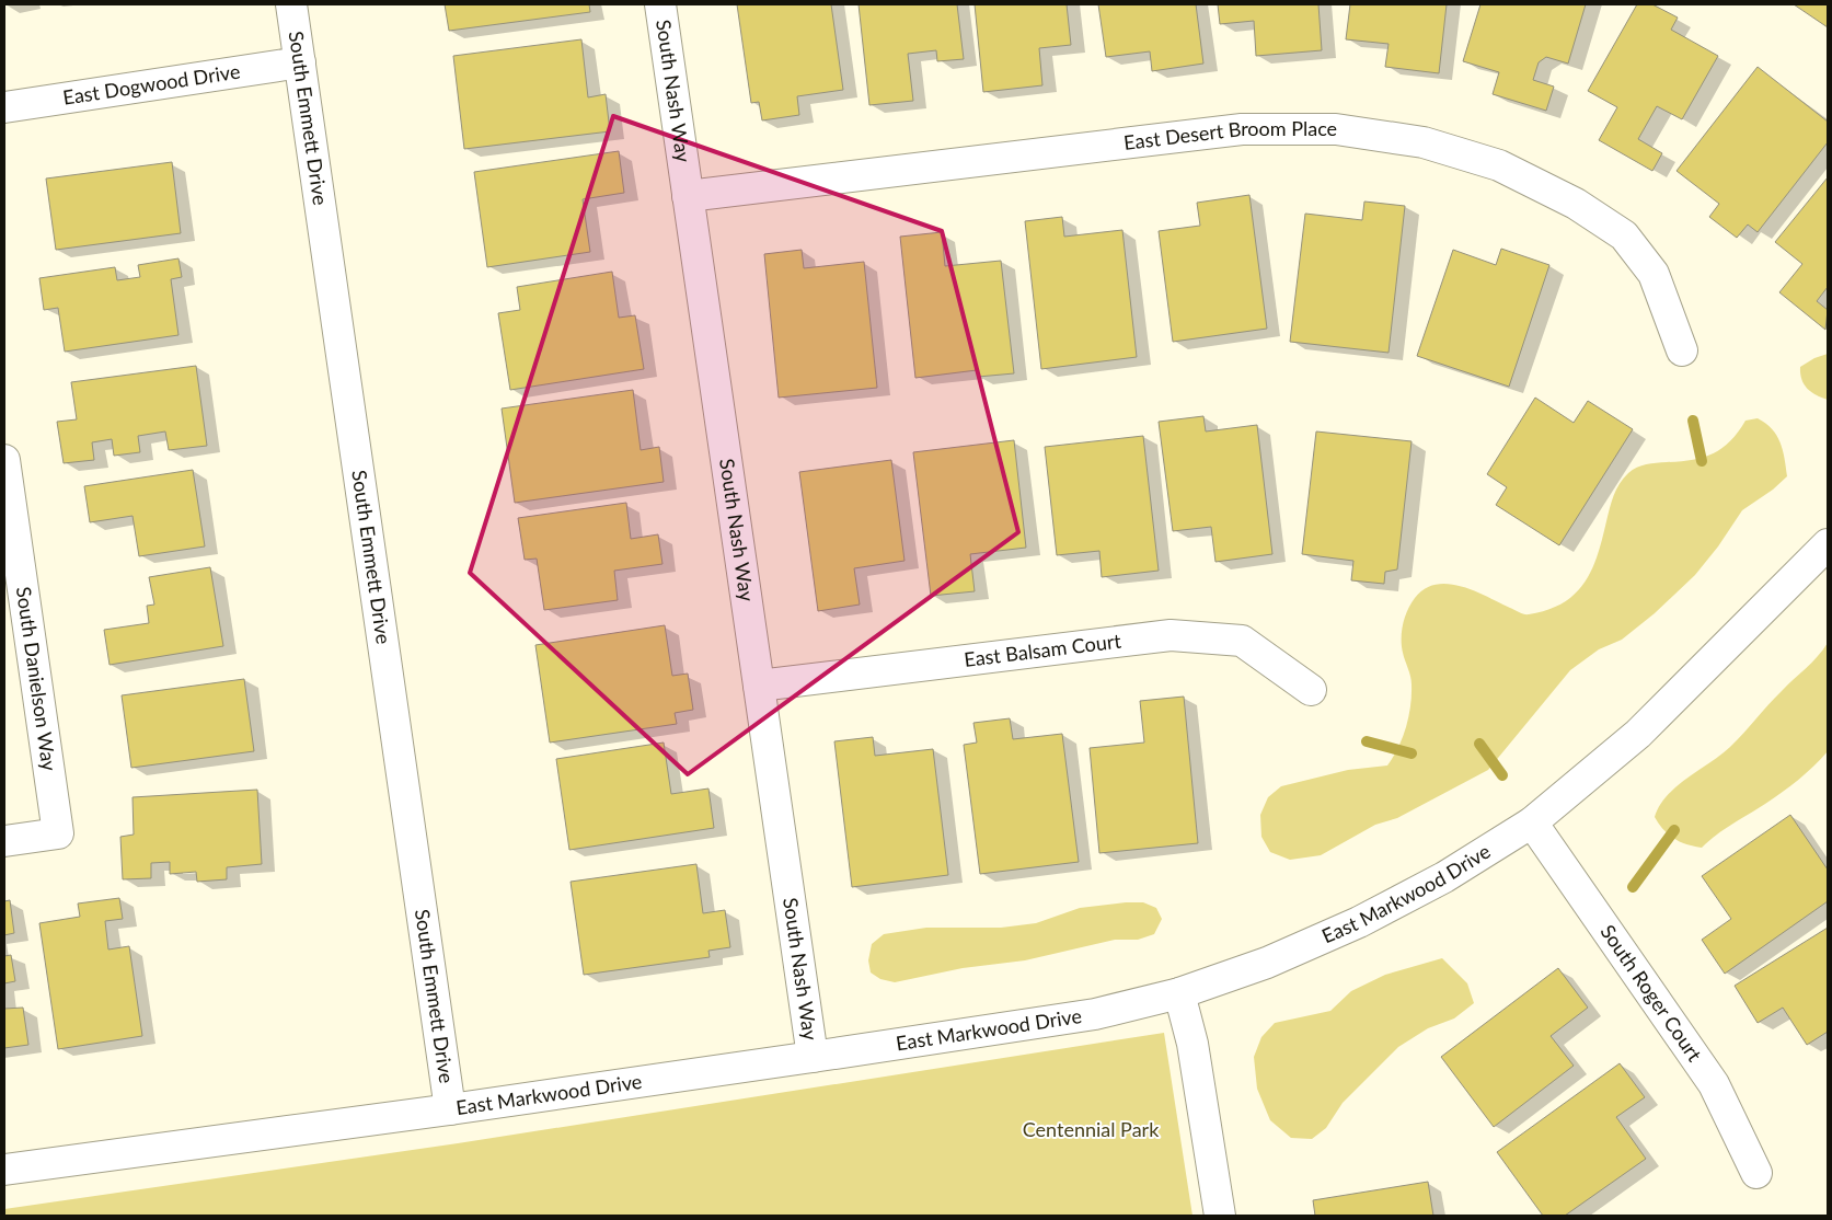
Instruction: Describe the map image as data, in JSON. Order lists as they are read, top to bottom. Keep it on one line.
{"streets":{"street":["East Dogwood Drive","South Nash Way","South Emmett Drive","East Desert Broom Place","East Balsam Court","South Danielson Way","East Markwood Drive","South Roger Court"]},"crossings":[["East Dogwood Drive","South Emmett Drive"],["South Nash Way","East Desert Broom Place"],["South Nash Way","East Balsam Court"],["South Nash Way","East Markwood Drive"],["South Emmett Drive","East Markwood Drive"],["East Markwood Drive","South Roger Court"]],"parks":["Centennial Park"]}
